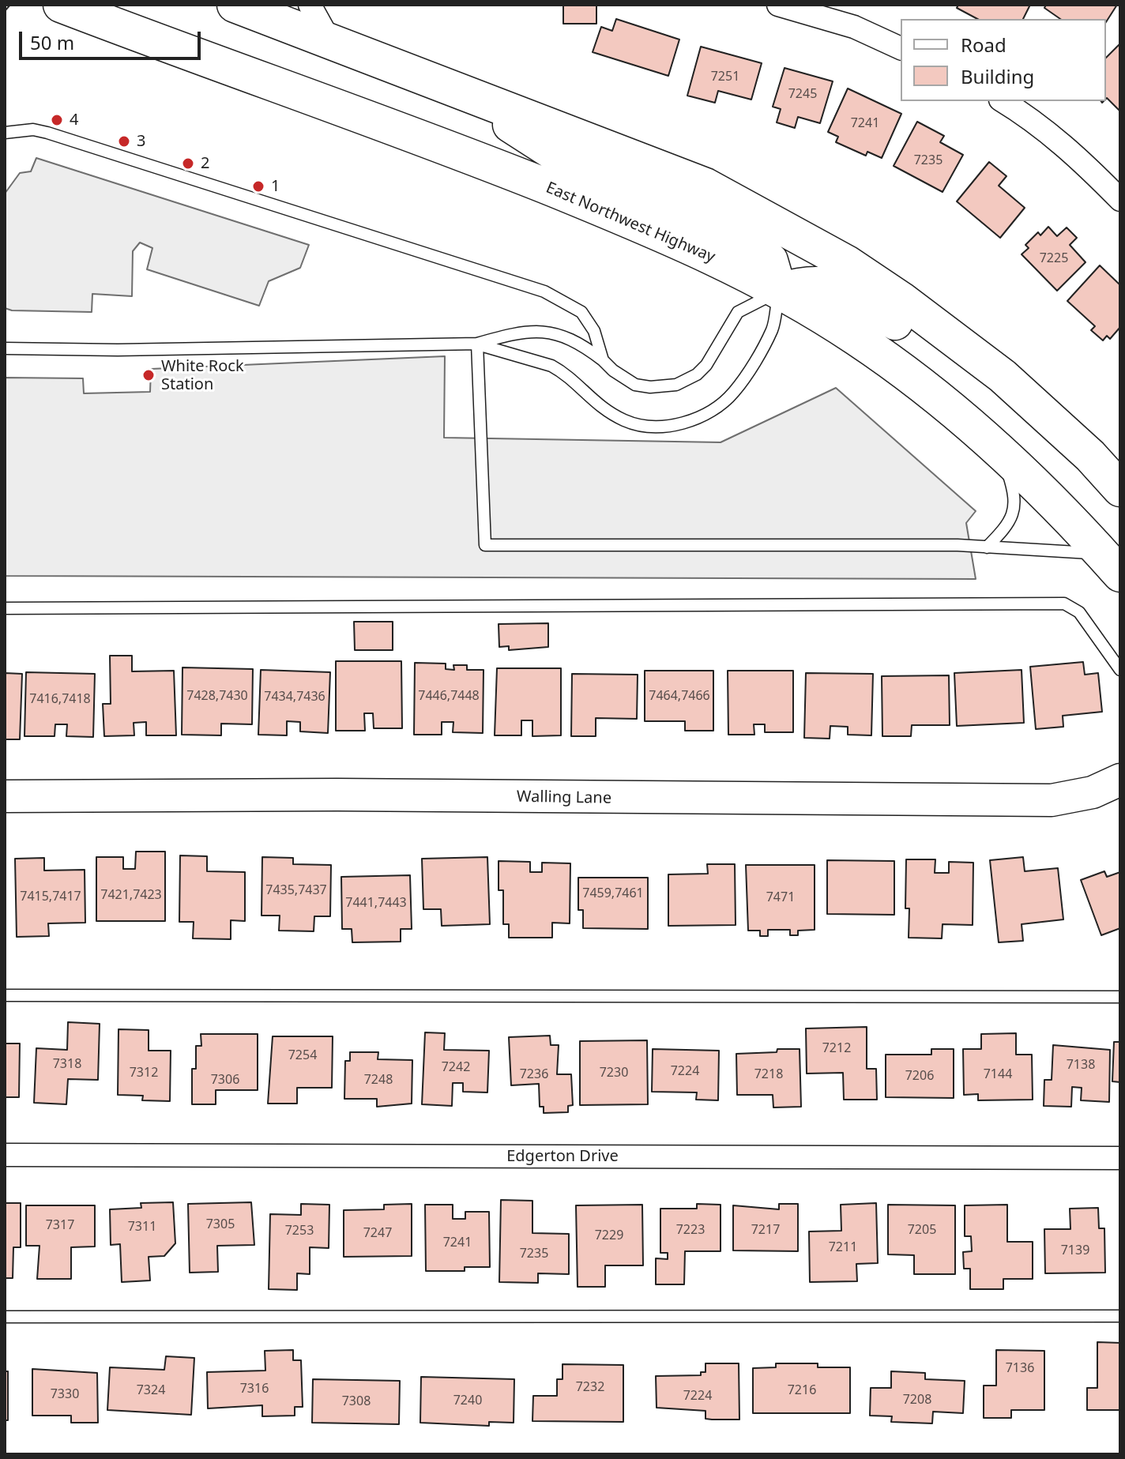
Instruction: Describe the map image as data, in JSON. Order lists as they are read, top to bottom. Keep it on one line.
{"streets":{"main road":["East Northwest Highway"],"street":["Walling Lane","Edgerton Drive"]},"places":["4","3","2","1","White Rock Station"],"house_numbers":["7251","7245","7241","7235","7225","7428,7430","7446,7448","7464,7466","7434,7436","7416,7418","7435,7437","7459,7461","7421,7423","7415,7417","7471","7441,7443","7212","7254","7318","7138","7242","7224","7312","7230","7236","7218","7144","7206","7306","7248","7305","7317","7311","7223","7217","7205","7253","7247","7229","7241","7211","7139","7235","7136","7232","7316","7324","7216","7330","7224","7208","7240","7308"],"legend":["Road","Building"],"scale_bar":"50 m"}
